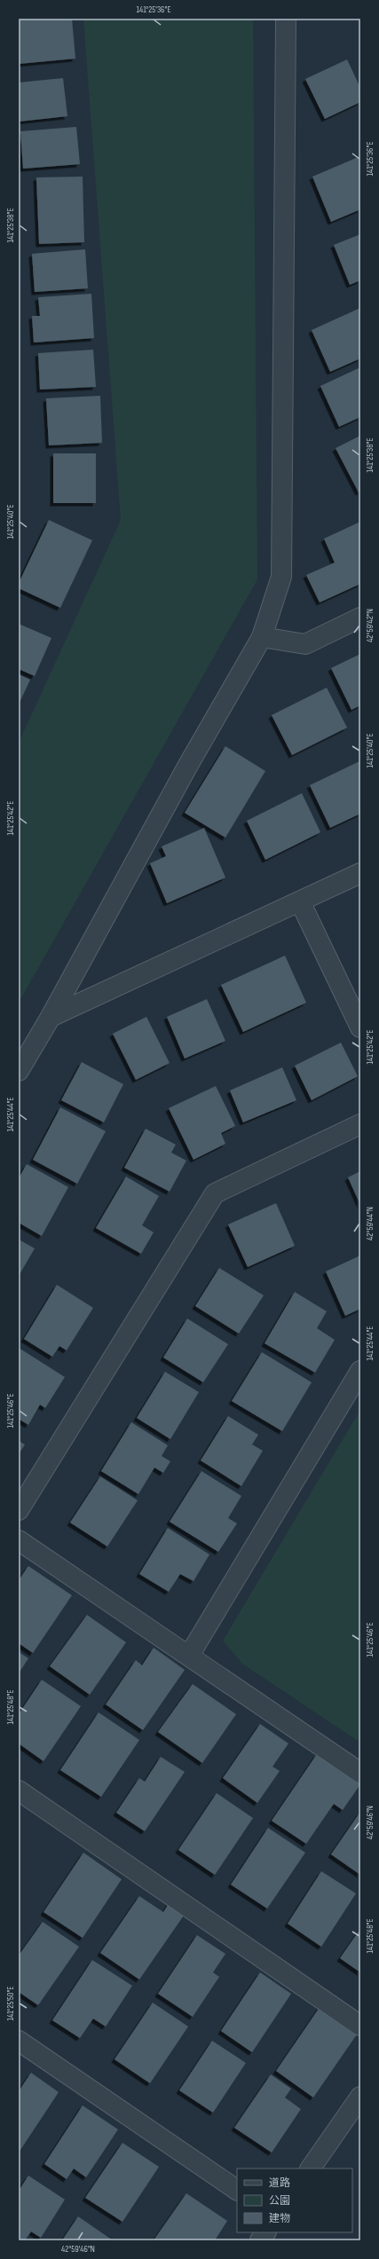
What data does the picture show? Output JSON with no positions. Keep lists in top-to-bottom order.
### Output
{
  "legend": ["道路", "公園", "建物"],
  "coordinates": [
    "141°25'36\"E",
    "141°25'38\"E",
    "141°25'40\"E",
    "42°59'42\"N",
    "141°25'42\"E",
    "141°25'44\"E",
    "42°59'44\"N",
    "141°25'46\"E",
    "141°25'48\"E",
    "42°59'46\"N",
    "141°25'50\"E"
  ]
}
